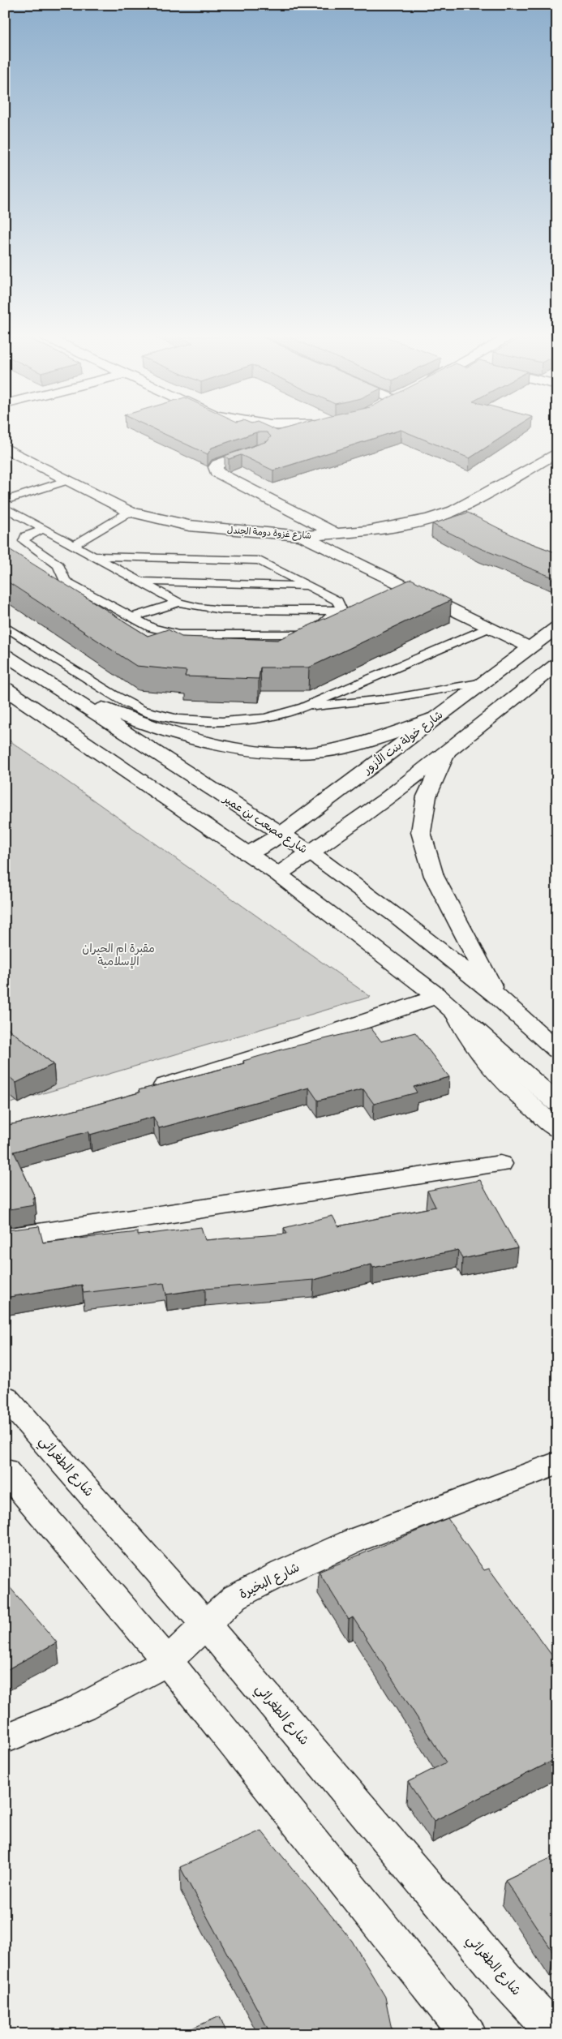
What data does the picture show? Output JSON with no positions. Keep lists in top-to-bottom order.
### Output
{
  "streets": {
    "main road": [
      "شارع غزوة دومة الجندل",
      "شارع خولة بنت الأزور",
      "شارع مصعب بن عمير",
      "شارع الطغرائي",
      "شارع البخيرة"
    ]
  },
  "crossings": [
    ["شارع خولة بنت الأزور", "شارع مصعب بن عمير"],
    ["شارع الطغرائي", "شارع البخيرة"]
  ],
  "parks": ["مقبرة ام الحيران الإسلامية"]
}
